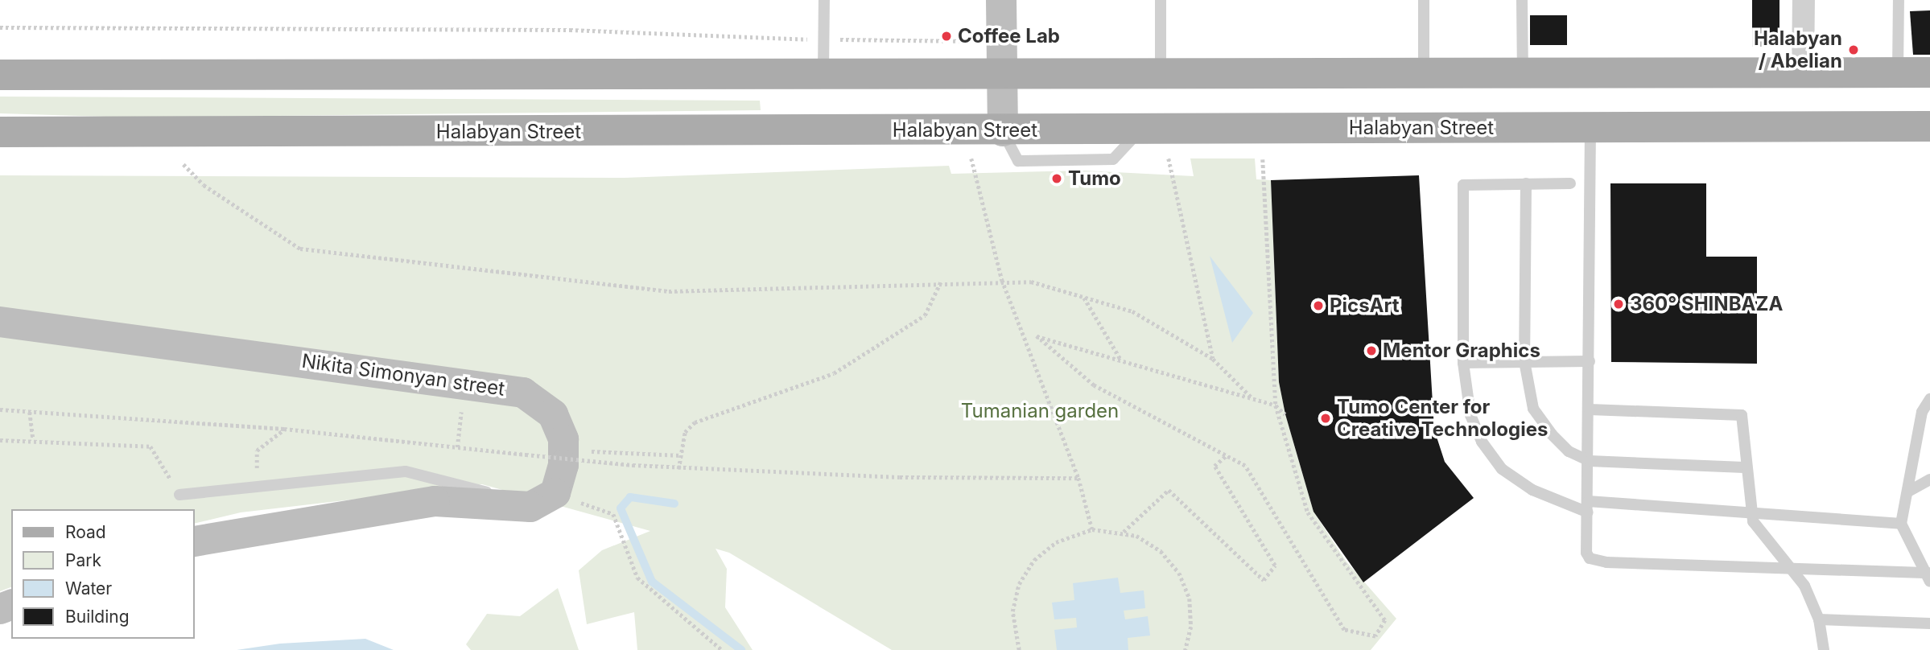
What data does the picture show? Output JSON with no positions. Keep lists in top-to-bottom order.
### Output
{
  "streets": {
    "main road": ["Halabyan Street"],
    "street": ["Nikita Simonyan street"]
  },
  "parks": ["Tumanian garden"],
  "places": [
    "Coffee Lab",
    "Halabyan / Abelian",
    "Tumo",
    "360° SHINBAZA",
    "PicsArt",
    "Mentor Graphics",
    "Tumo Center for Creative Technologies"
  ],
  "legend": [
    "Road",
    "Park",
    "Water",
    "Building"
  ]
}
